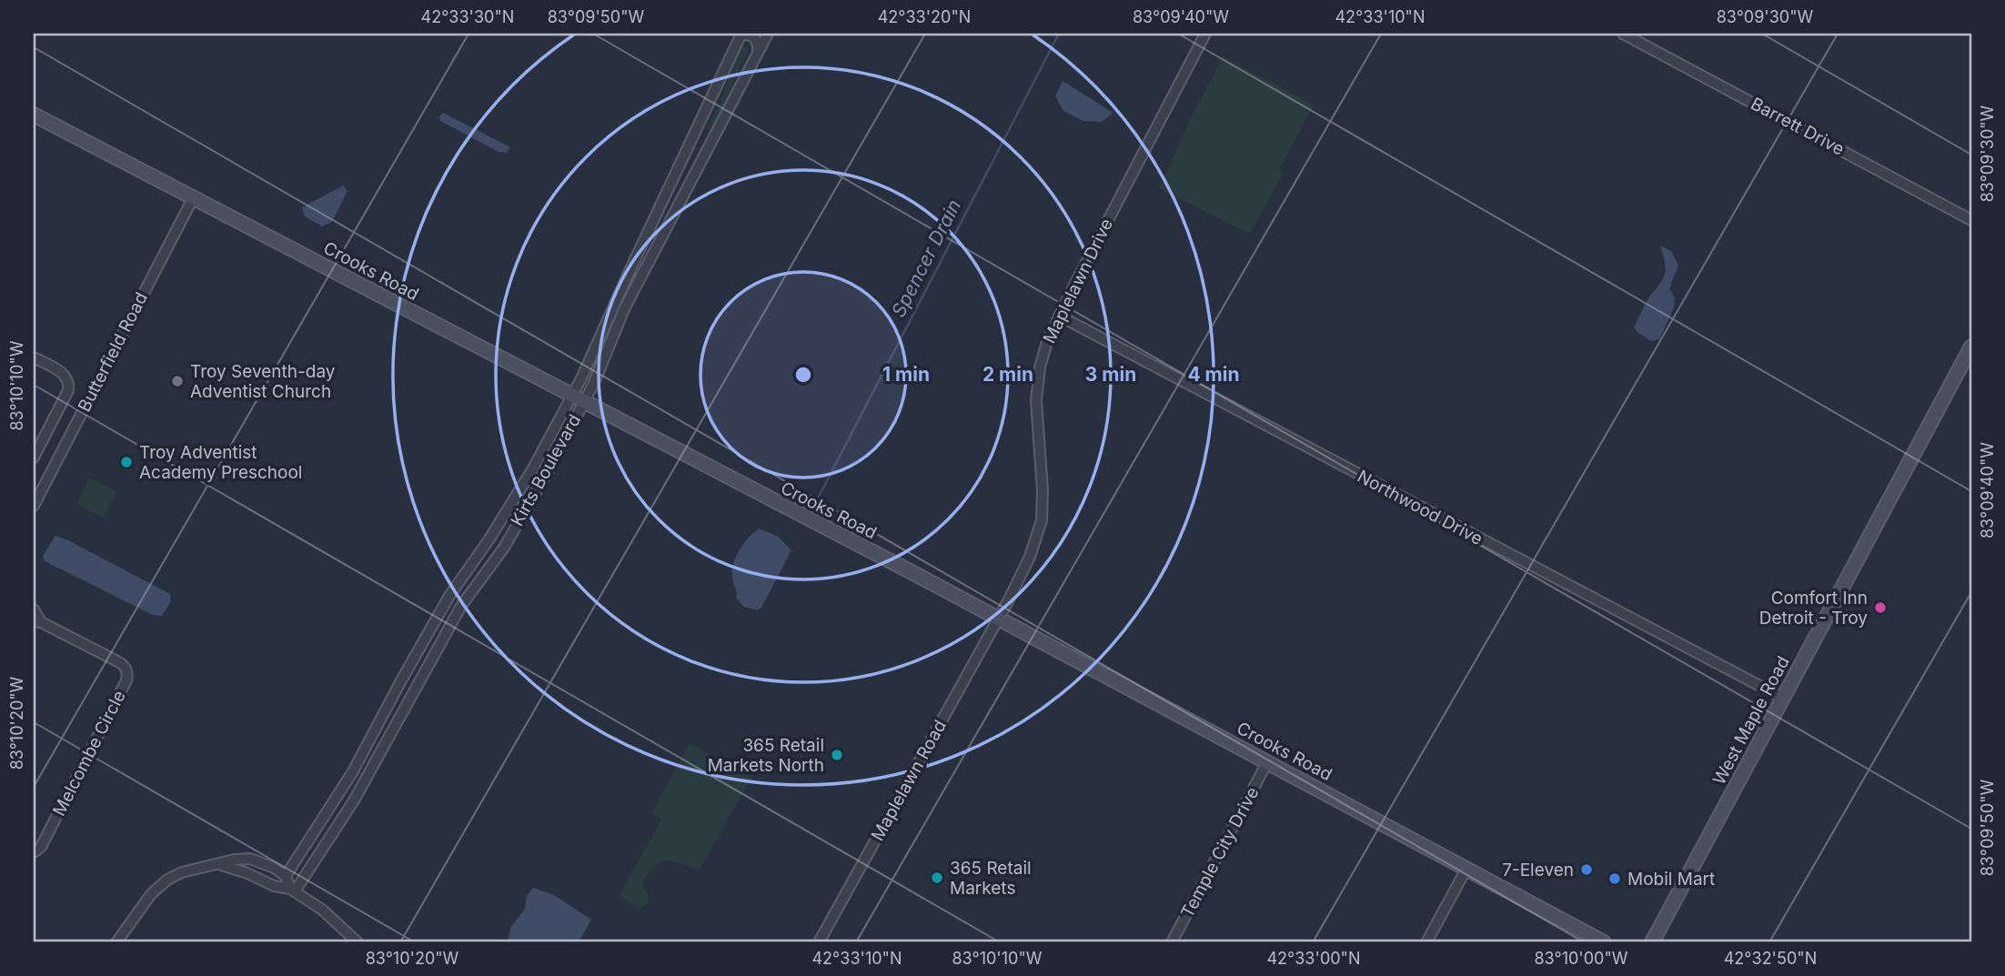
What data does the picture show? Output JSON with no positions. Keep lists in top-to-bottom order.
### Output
{
  "streets": {
    "main road": ["Crooks Road", "West Maple Road"],
    "street": [
      "Barrett Drive",
      "Maplelawn Drive",
      "Butterfield Road",
      "Kirts Boulevard",
      "Northwood Drive",
      "Melcombe Circle",
      "Maplelawn Road",
      "Temple City Drive"
    ]
  },
  "crossings": [
    ["Crooks Road", "Maplelawn Drive"],
    ["Crooks Road", "Butterfield Road"],
    ["Crooks Road", "Kirts Boulevard"],
    ["Crooks Road", "Maplelawn Road"],
    ["Crooks Road", "Temple City Drive"],
    ["Maplelawn Drive", "Northwood Drive"],
    ["Maplelawn Drive", "Maplelawn Road"],
    ["Northwood Drive", "West Maple Road"]
  ],
  "water": ["Spencer Drain"],
  "places": [
    "Troy Seventh-day Adventist Church",
    "Troy Adventist Academy Preschool",
    "Comfort Inn Detroit - Troy",
    "365 Retail Markets North",
    "7-Eleven",
    "365 Retail Markets",
    "Mobil Mart"
  ],
  "coordinates": [
    "42°33'30\"N",
    "83°09'50\"W",
    "42°33'20\"N",
    "83°09'40\"W",
    "42°33'10\"N",
    "83°09'30\"W",
    "83°10'10\"W",
    "83°10'20\"W",
    "42°33'00\"N",
    "83°10'00\"W",
    "42°32'50\"N"
  ],
  "rings": [
    "1 min",
    "2 min",
    "3 min",
    "4 min"
  ]
}
